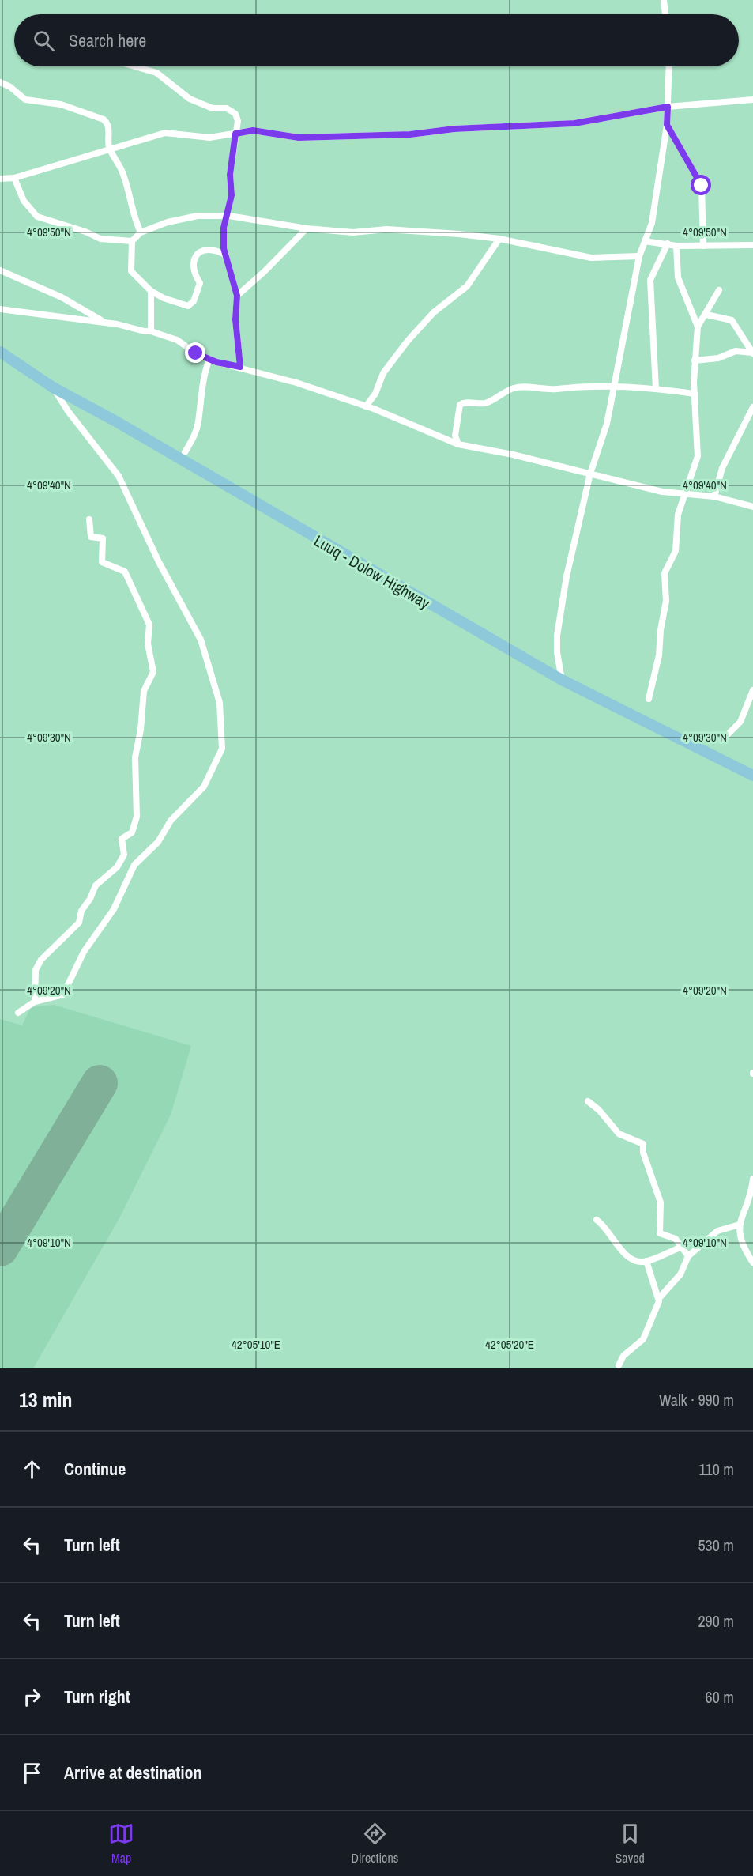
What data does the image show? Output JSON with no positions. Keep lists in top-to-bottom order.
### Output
{
  "streets": {
    "main road": ["Luuq - Dolow Highway"]
  },
  "page": {
    "search": "Search here",
    "heading": ["13 min", "Walk · 990 m"],
    "list": [
      ["Continue", "110 m"],
      ["Turn left", "530 m"],
      ["Turn left", "290 m"],
      ["Turn right", "60 m"],
      "Arrive at destination"
    ],
    "nav": ["Map", "Directions", "Saved"]
  },
  "coordinates": [
    "4°09'50\"N",
    "4°09'40\"N",
    "4°09'30\"N",
    "4°09'20\"N",
    "4°09'10\"N",
    "42°05'10\"E",
    "42°05'20\"E"
  ]
}
